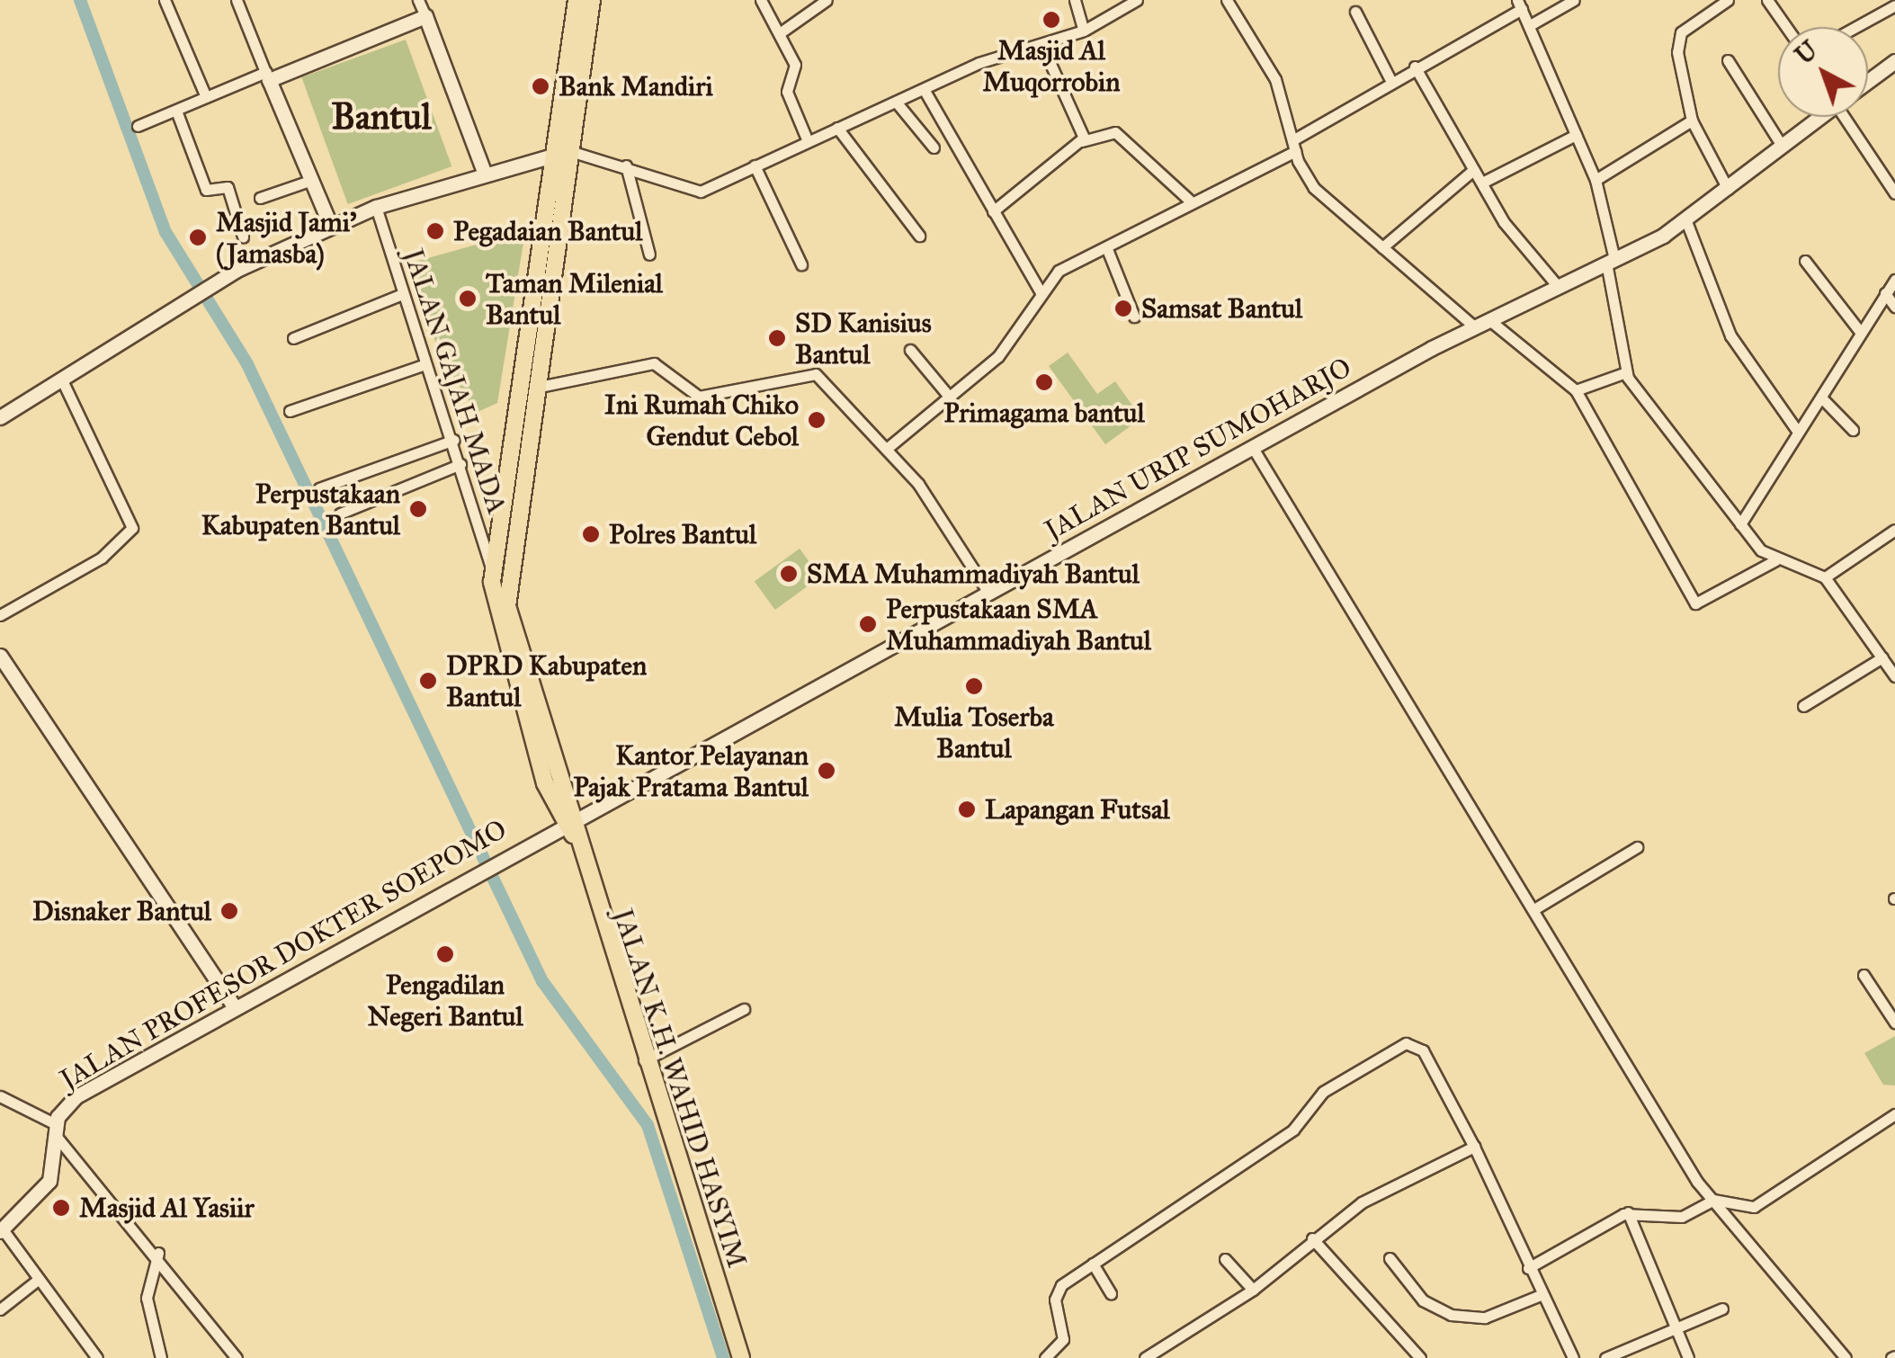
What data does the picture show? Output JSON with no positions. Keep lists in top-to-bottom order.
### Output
{
  "streets": {
    "main road": ["JALAN URIP SUMOHARJO", "JALAN PROFESOR DOKTER SOEPOMO", "JALAN K.H. WAHID HASYIM"],
    "street": ["JALAN GAJAH MADA"]
  },
  "crossings": [
    ["JALAN URIP SUMOHARJO", "JALAN PROFESOR DOKTER SOEPOMO"],
    ["JALAN URIP SUMOHARJO", "JALAN K.H. WAHID HASYIM"],
    ["JALAN PROFESOR DOKTER SOEPOMO", "JALAN K.H. WAHID HASYIM"]
  ],
  "districts": ["Bantul"],
  "places": [
    "Masjid Al Muqorrobin",
    "Bank Mandiri",
    "Pegadaian Bantul",
    "Masjid Jami' (Jamasba)",
    "Taman Milenial Bantul",
    "Samsat Bantul",
    "SD Kanisius Bantul",
    "Primagama bantul",
    "Ini Rumah Chiko Gendut Cebol",
    "Perpustakaan Kabupaten Bantul",
    "Polres Bantul",
    "SMA Muhammadiyah Bantul",
    "Perpustakaan SMA Muhammadiyah Bantul",
    "DPRD Kabupaten Bantul",
    "Mulia Toserba Bantul",
    "Kantor Pelayanan Pajak Pratama Bantul",
    "Lapangan Futsal",
    "Disnaker Bantul",
    "Pengadilan Negeri Bantul",
    "Masjid Al Yasiir"
  ],
  "north": "top left"
}
